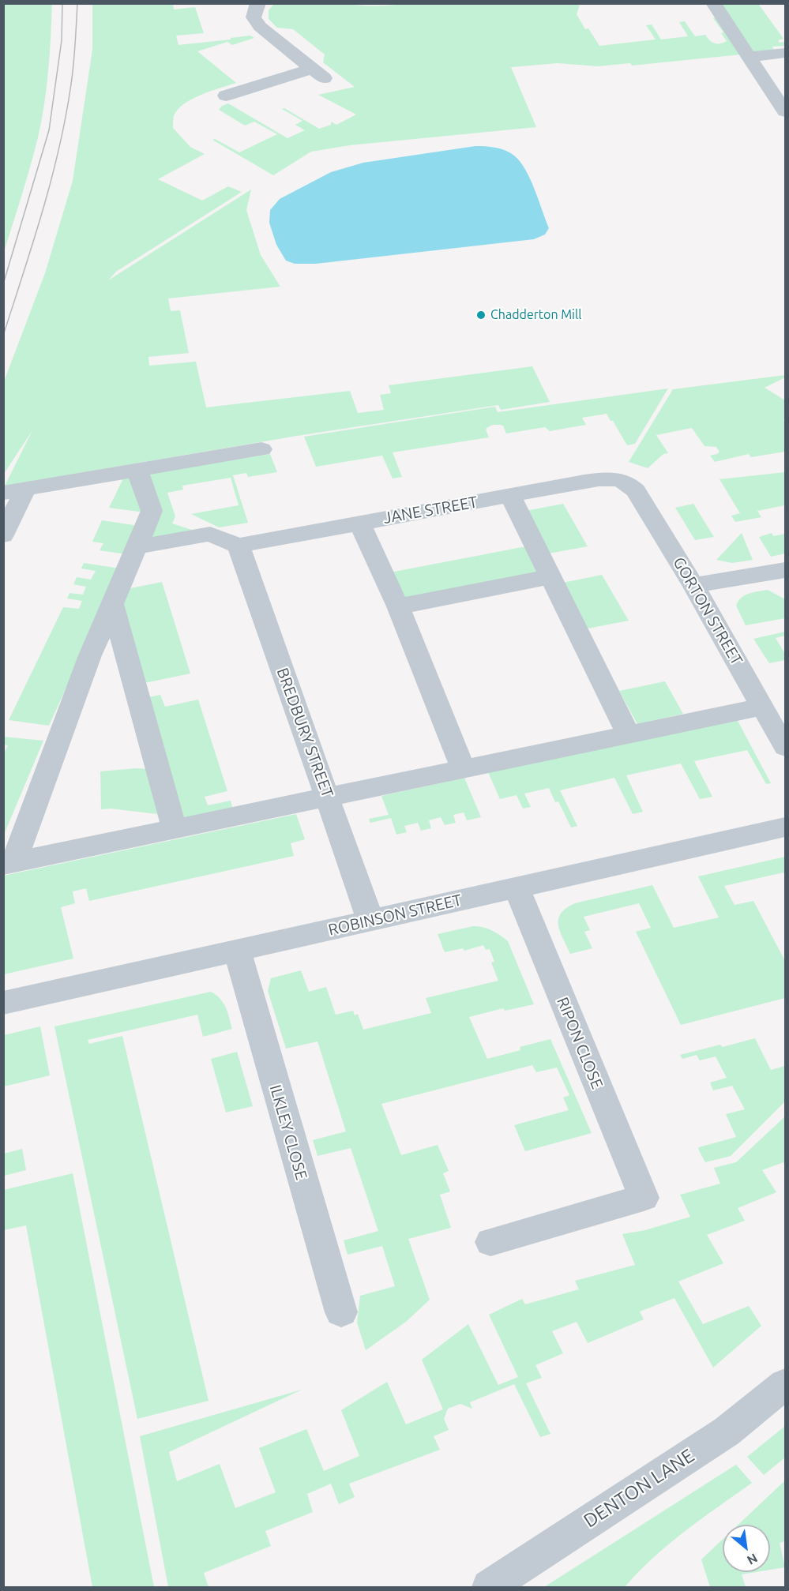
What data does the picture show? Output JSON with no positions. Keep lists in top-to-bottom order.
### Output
{
  "streets": {
    "street": [
      "JANE STREET",
      "GORTON STREET",
      "BREDBURY STREET",
      "ROBINSON STREET",
      "RIPON CLOSE",
      "ILKLEY CLOSE",
      "DENTON LANE"
    ]
  },
  "crossings": [
    ["JANE STREET", "GORTON STREET"],
    ["JANE STREET", "BREDBURY STREET"],
    ["BREDBURY STREET", "ROBINSON STREET"],
    ["ROBINSON STREET", "RIPON CLOSE"],
    ["ROBINSON STREET", "ILKLEY CLOSE"]
  ],
  "places": ["Chadderton Mill"],
  "north": "bottom right"
}
